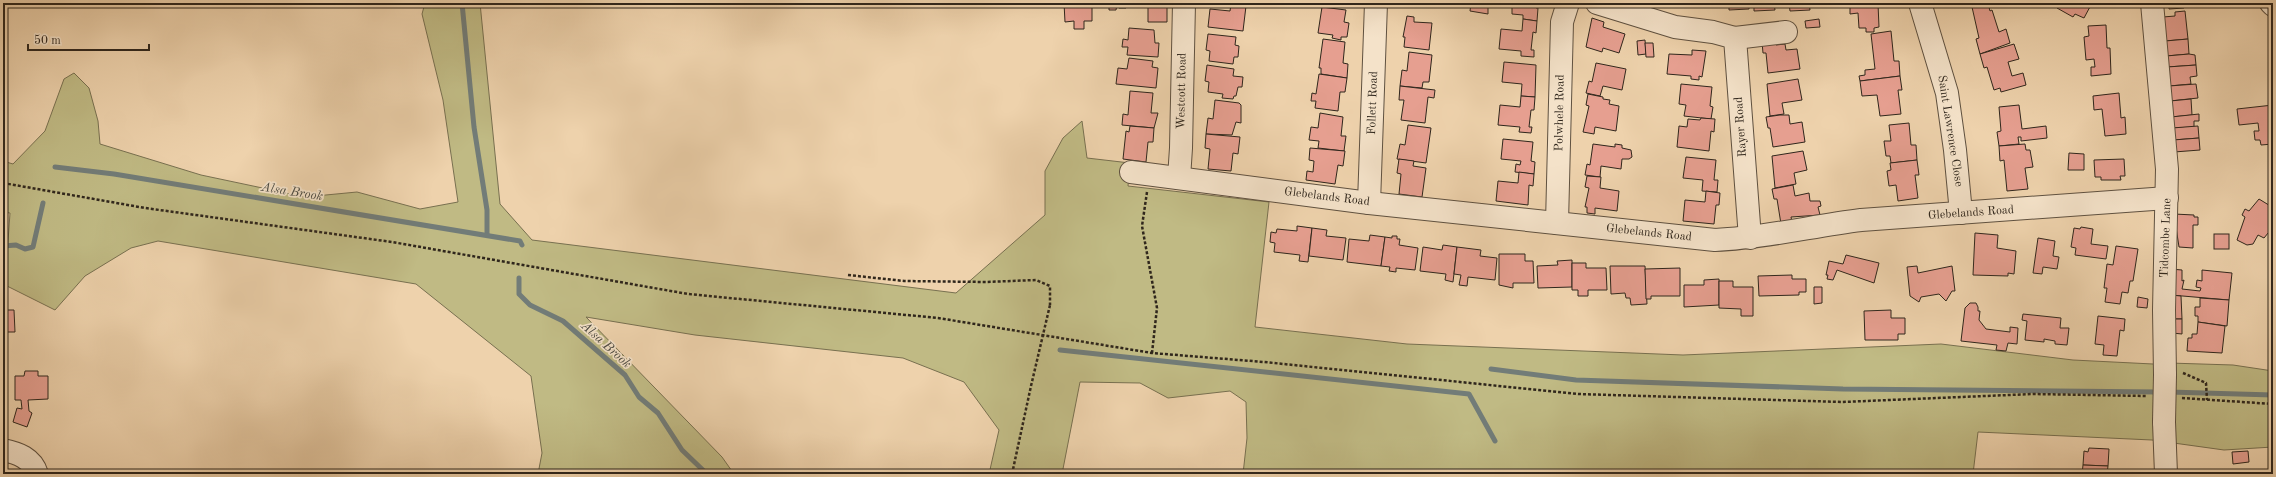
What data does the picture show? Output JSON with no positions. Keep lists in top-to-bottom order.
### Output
{
  "streets": {
    "street": [
      "Westcott Road",
      "Follett Road",
      "Polwhele Road",
      "Rayer Road",
      "Saint Lawrence Close",
      "Glebelands Road",
      "Tidcombe Lane"
    ]
  },
  "crossings": [
    ["Westcott Road", "Glebelands Road"],
    ["Follett Road", "Glebelands Road"],
    ["Polwhele Road", "Glebelands Road"],
    ["Rayer Road", "Glebelands Road"],
    ["Saint Lawrence Close", "Glebelands Road"],
    ["Glebelands Road", "Tidcombe Lane"]
  ],
  "water": ["Alsa Brook"],
  "scale_bar": "50 m"
}
